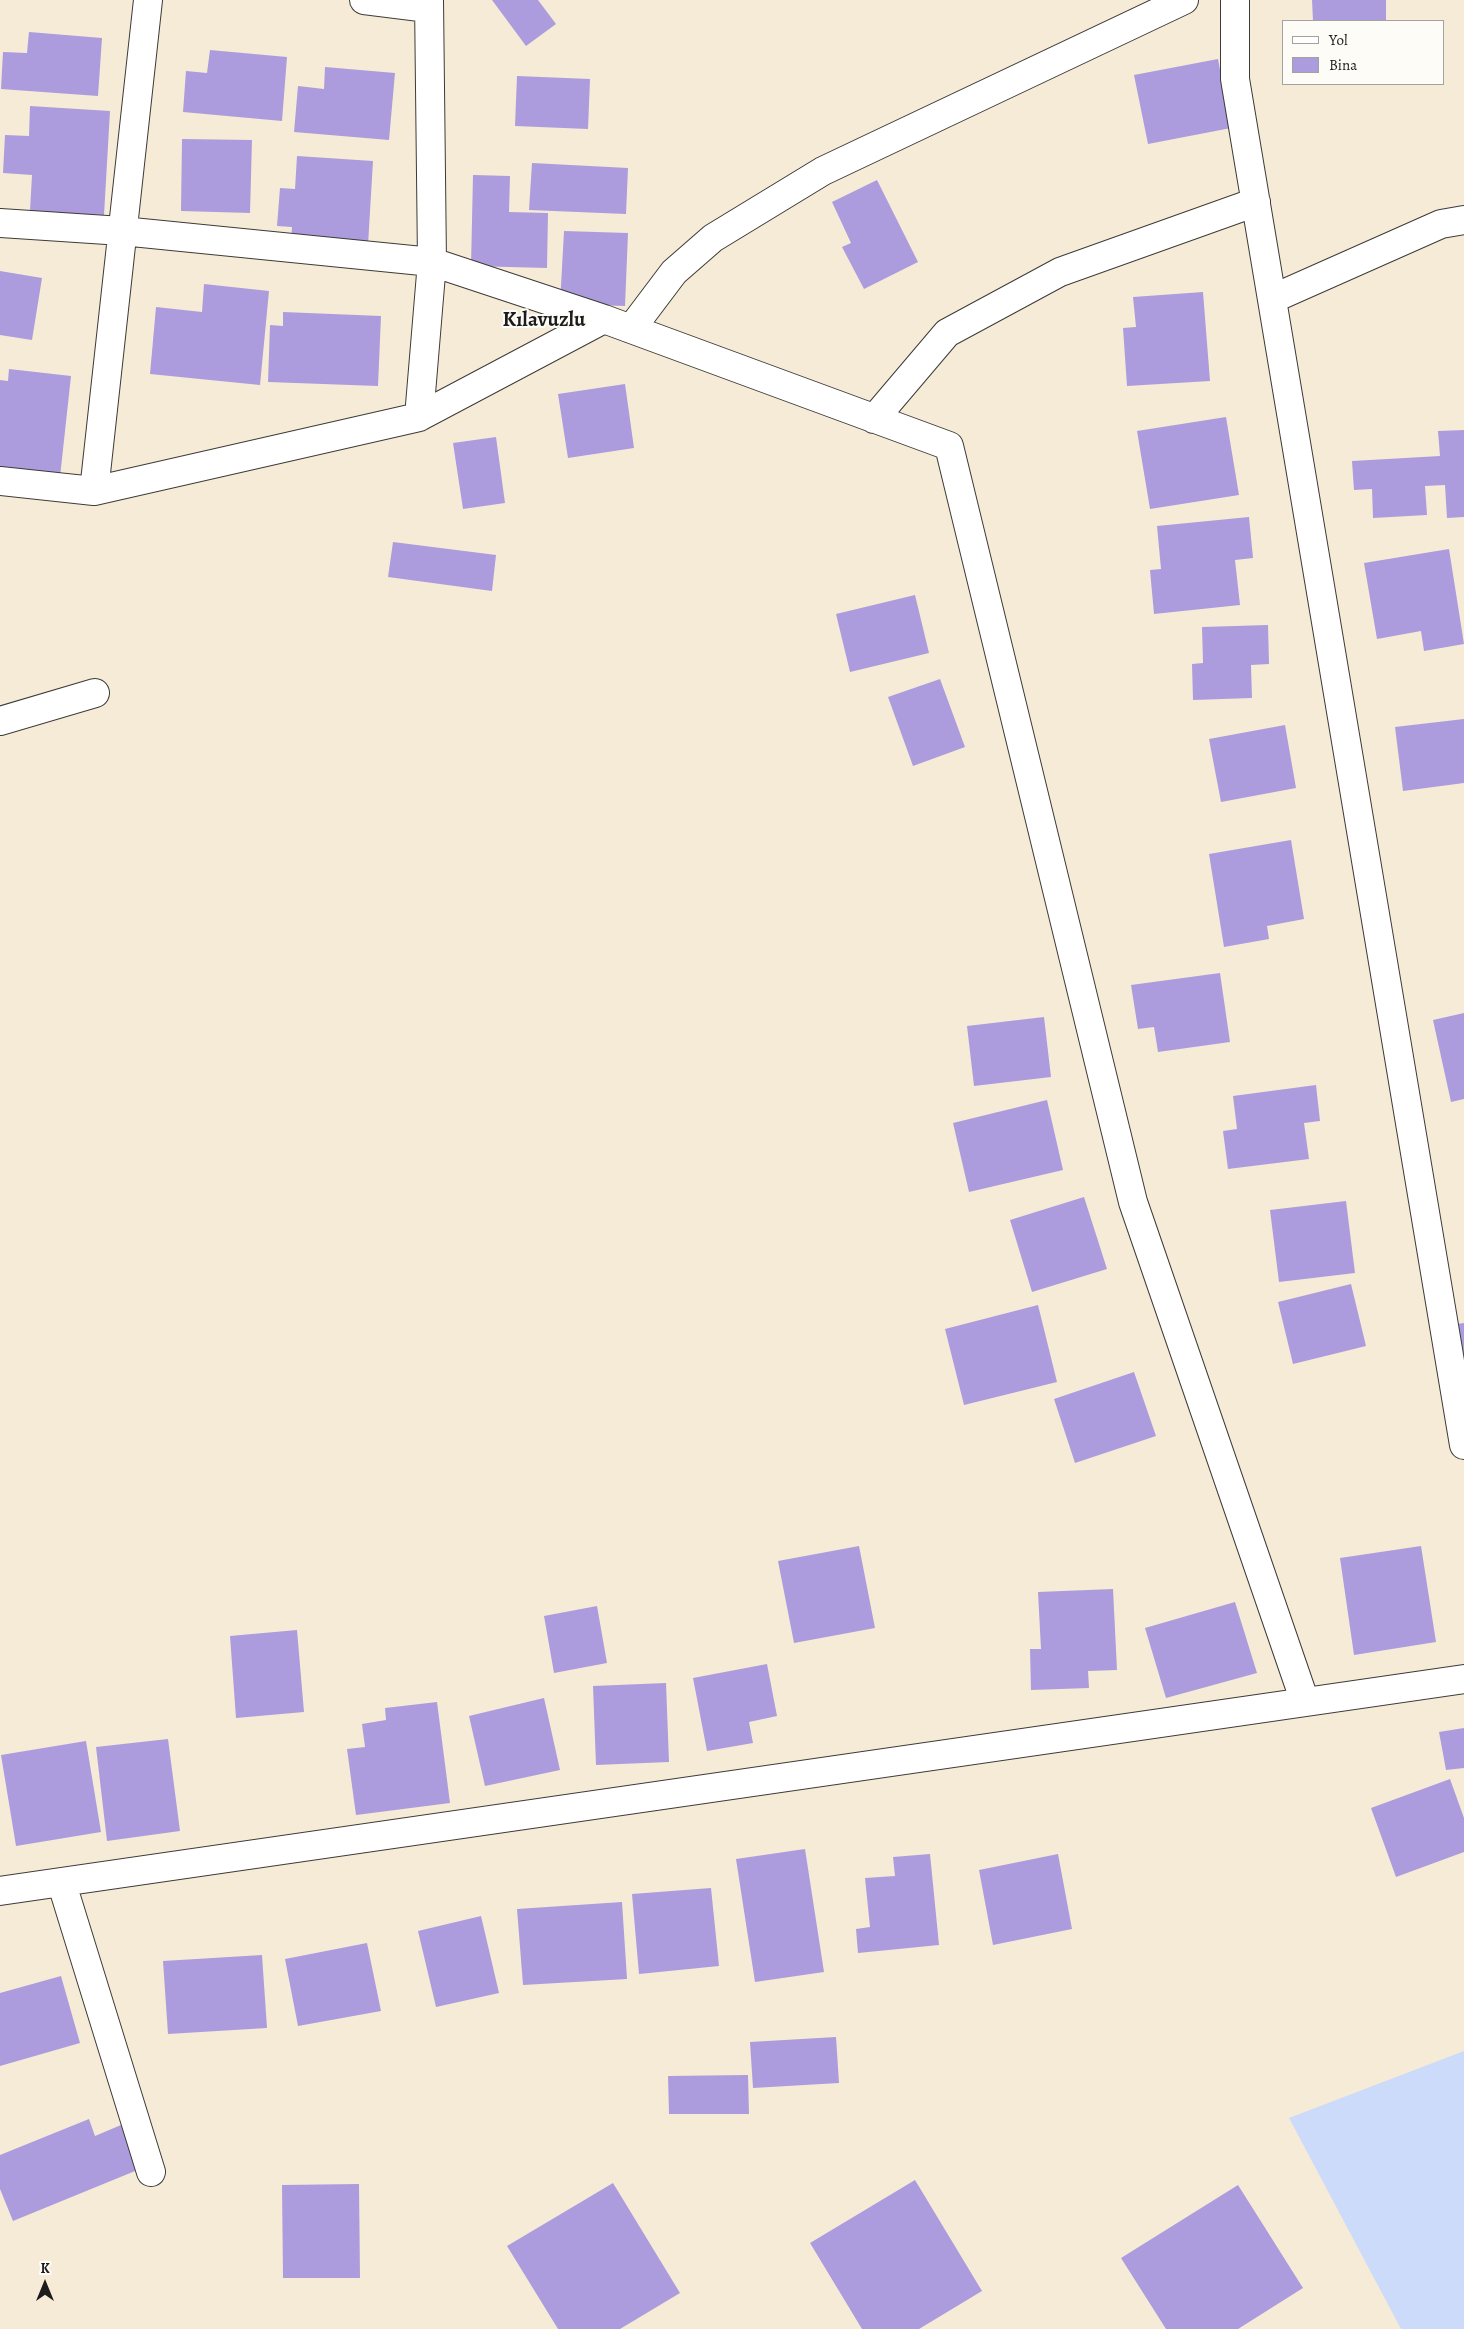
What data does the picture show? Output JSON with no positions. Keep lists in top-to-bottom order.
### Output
{
  "districts": ["Kılavuzlu"],
  "legend": ["Yol", "Bina"],
  "north": "top"
}
